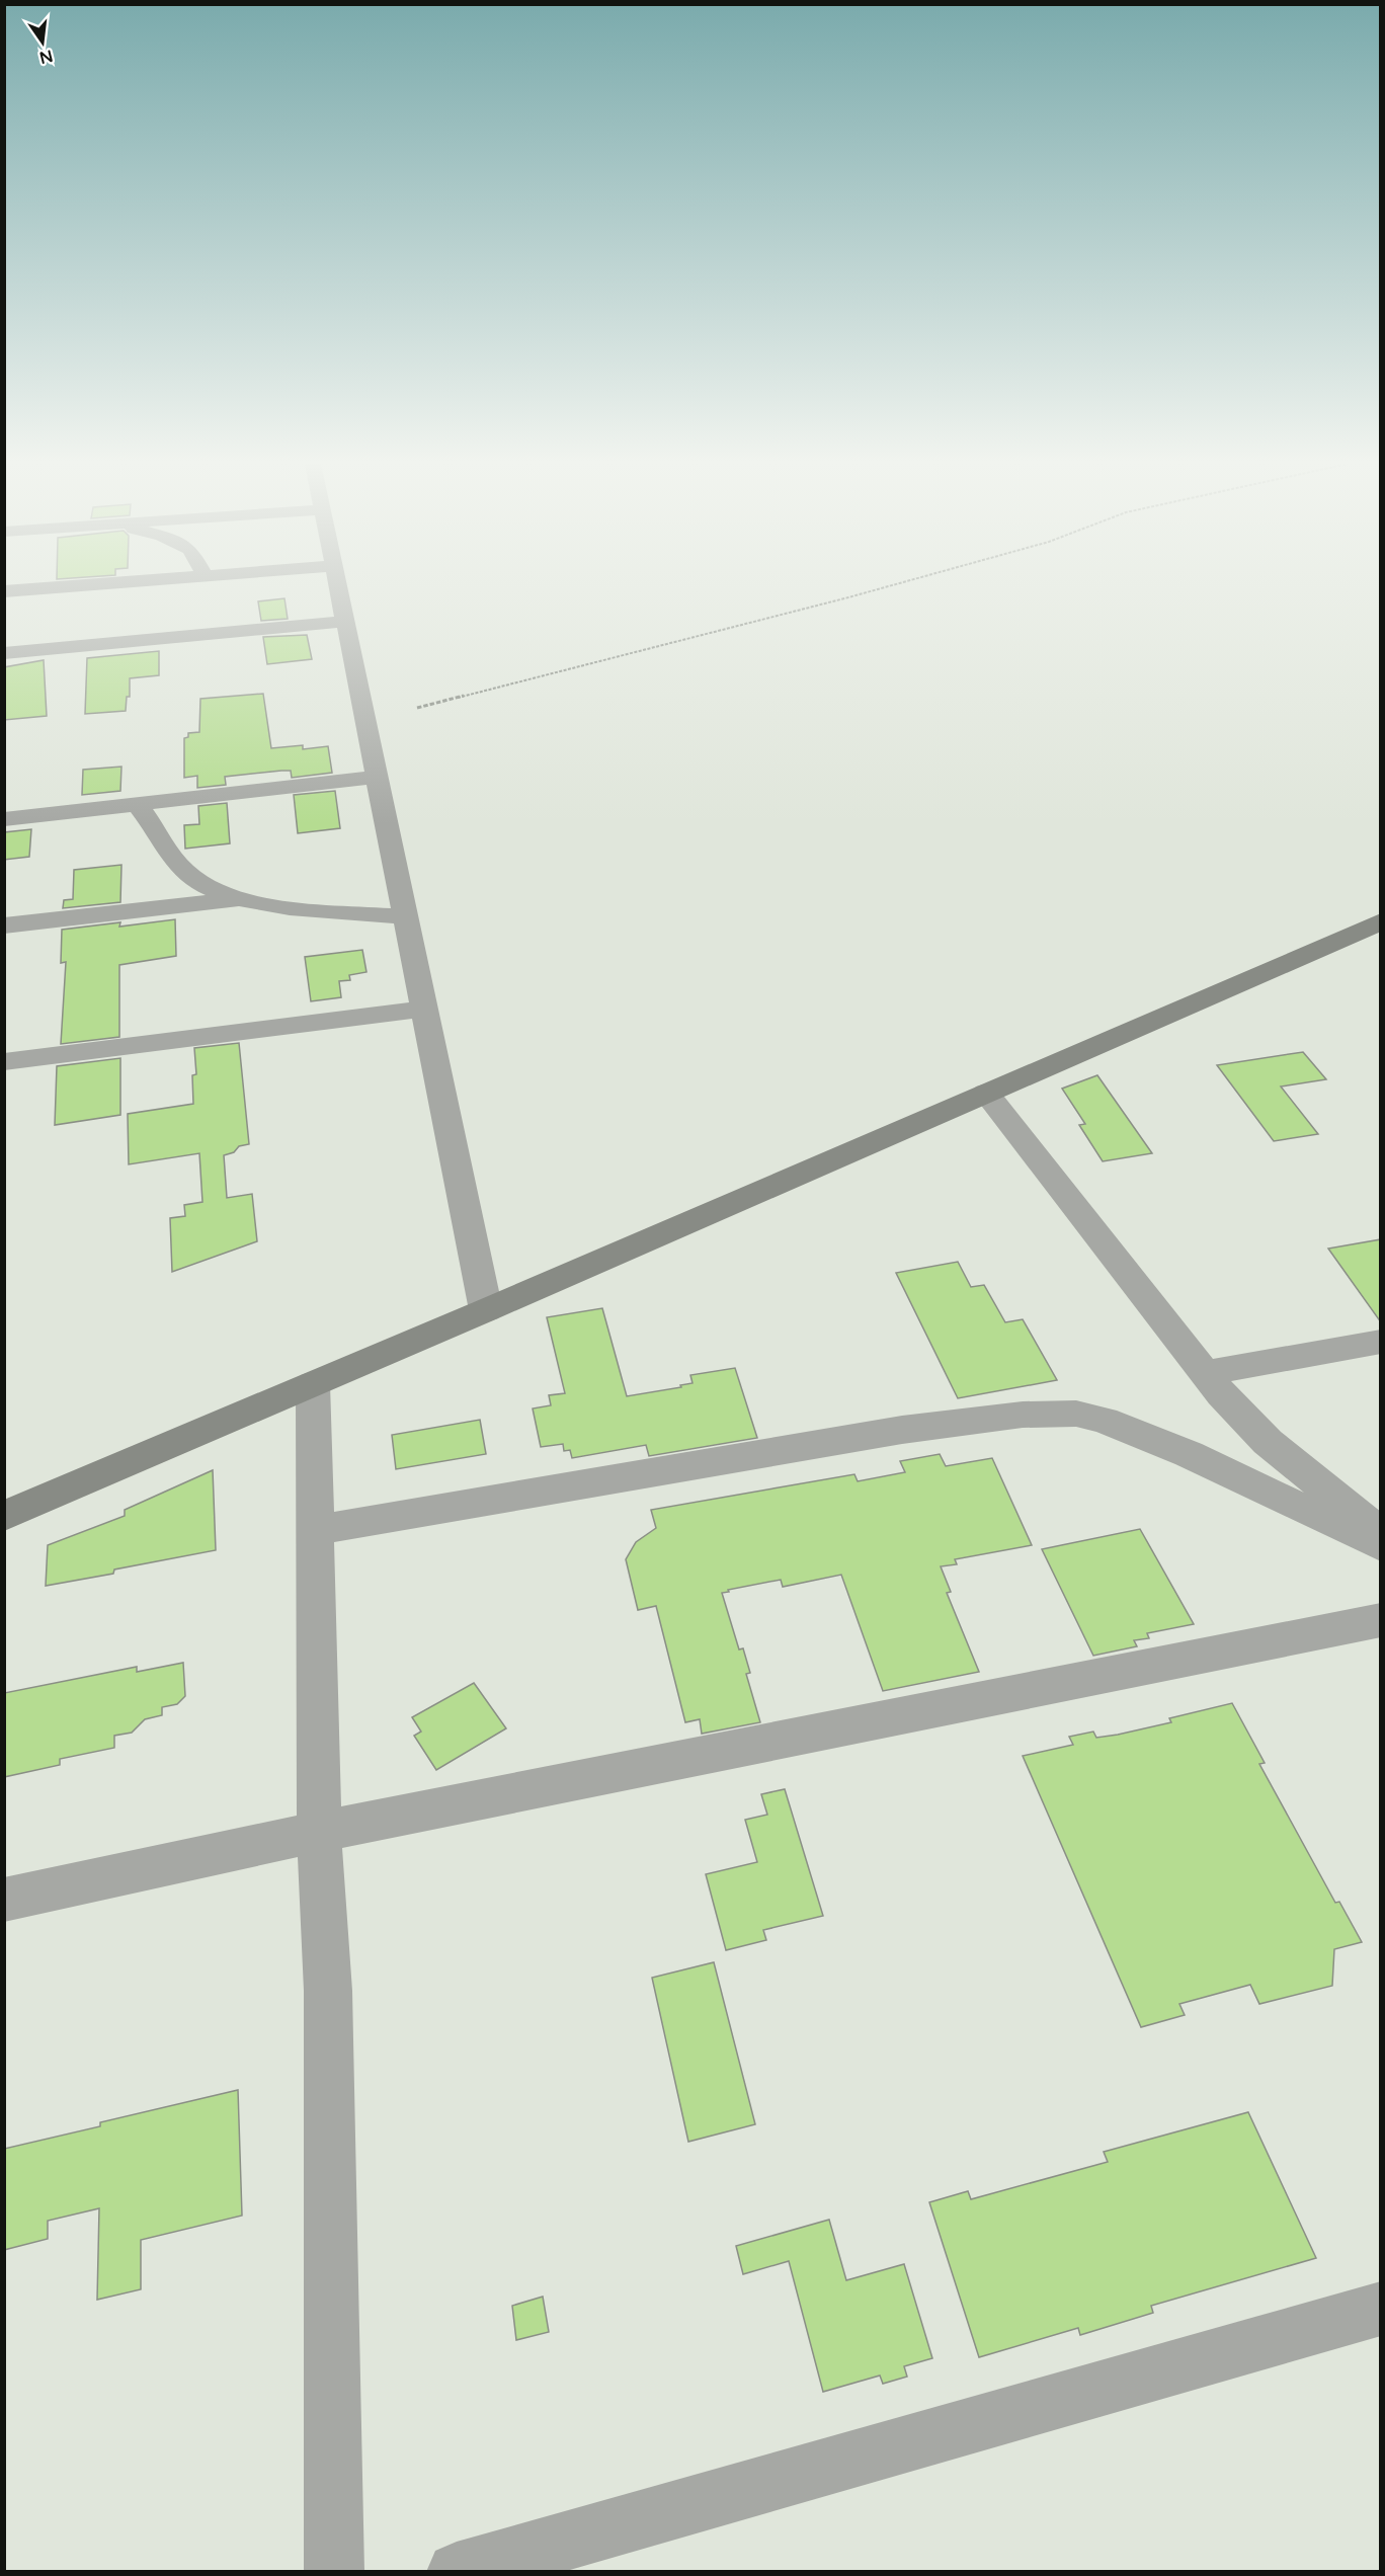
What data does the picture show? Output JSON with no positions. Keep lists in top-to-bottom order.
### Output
{
  "north": "bottom"
}
